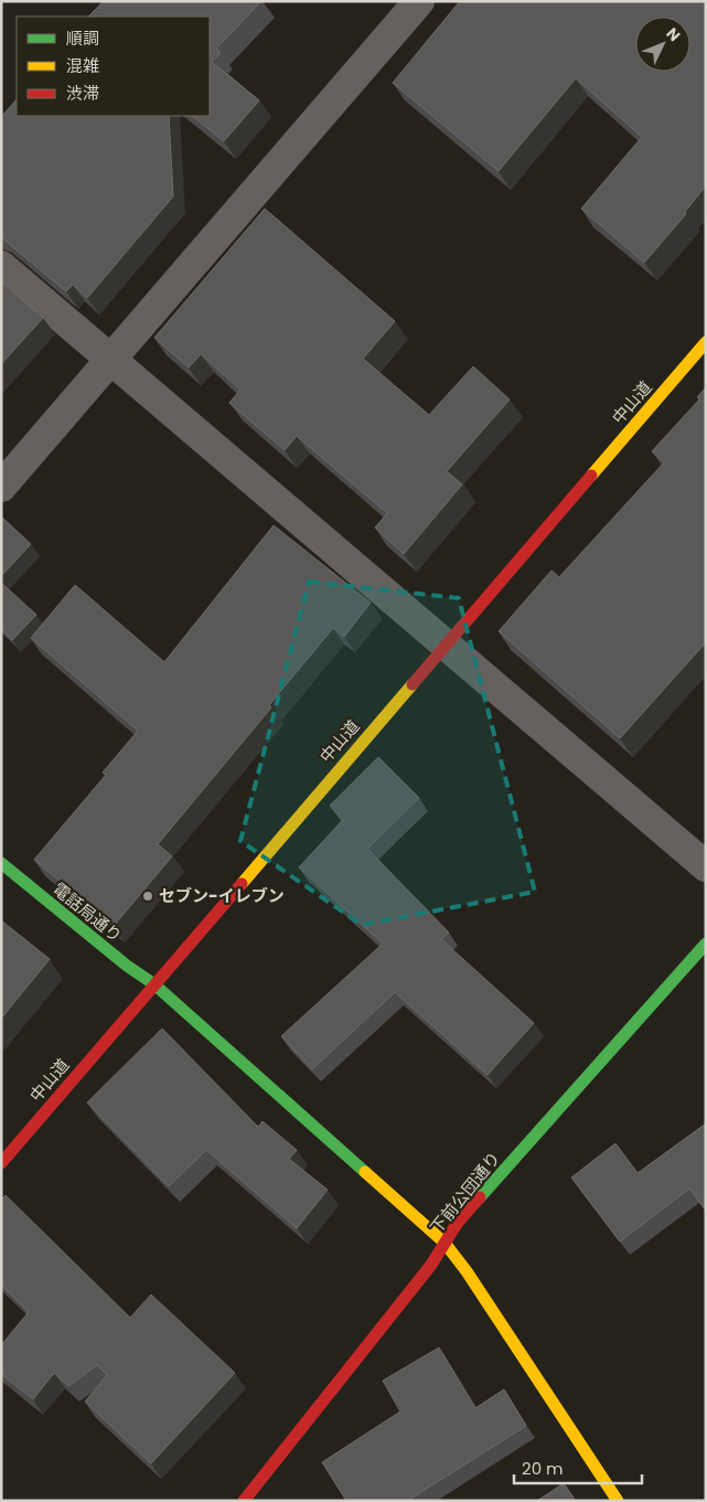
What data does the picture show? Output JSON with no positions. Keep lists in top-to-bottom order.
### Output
{
  "streets": {
    "main road": ["中山道", "電話局通り", "下前公団通り"]
  },
  "crossings": [
    ["中山道", "電話局通り"],
    ["電話局通り", "下前公団通り"]
  ],
  "places": ["セブン-イレブン"],
  "legend": ["順調", "混雑", "渋滞"],
  "scale_bar": "20 m",
  "north": "top right"
}
